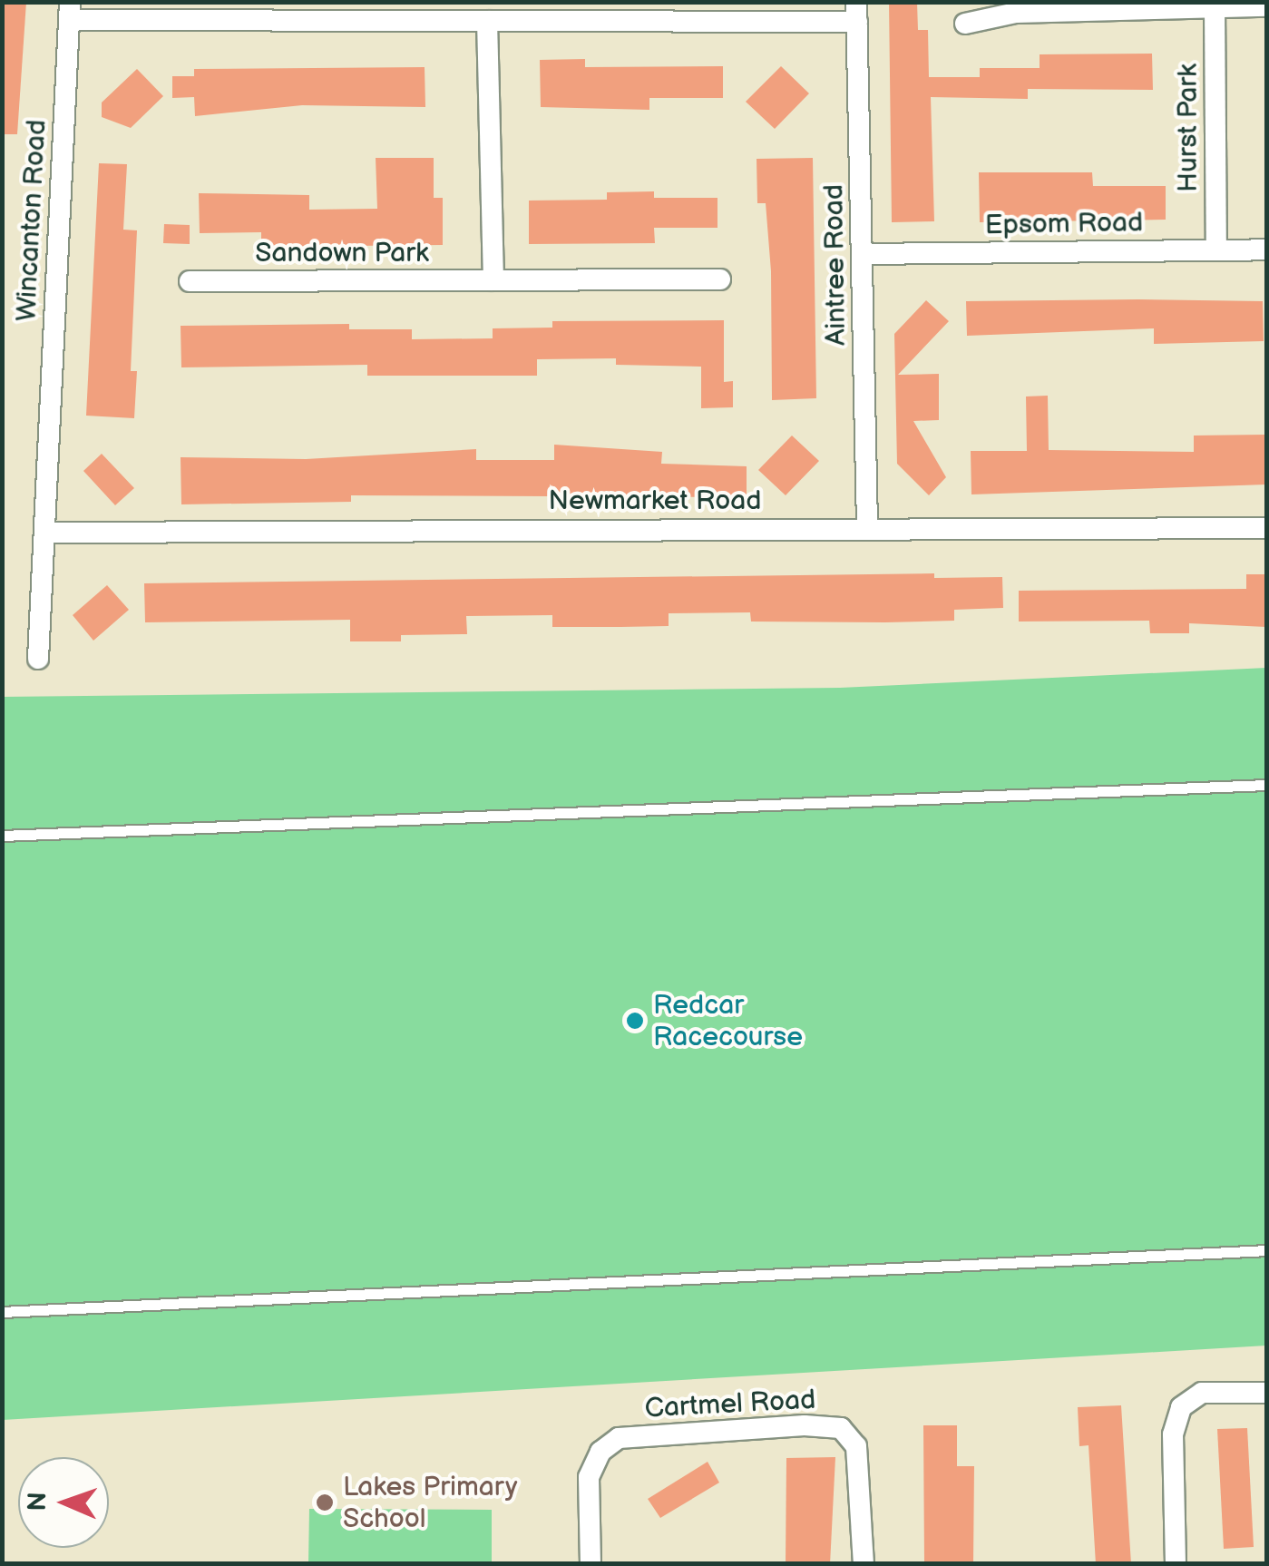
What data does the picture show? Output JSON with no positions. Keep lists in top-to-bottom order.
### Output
{
  "streets": {
    "street": [
      "Hurst Park",
      "Wincanton Road",
      "Epsom Road",
      "Sandown Park",
      "Aintree Road",
      "Newmarket Road",
      "Cartmel Road"
    ]
  },
  "crossings": [
    ["Hurst Park", "Epsom Road"],
    ["Wincanton Road", "Newmarket Road"],
    ["Epsom Road", "Aintree Road"],
    ["Aintree Road", "Newmarket Road"]
  ],
  "places": ["Redcar Racecourse", "Lakes Primary School"],
  "north": "left"
}
